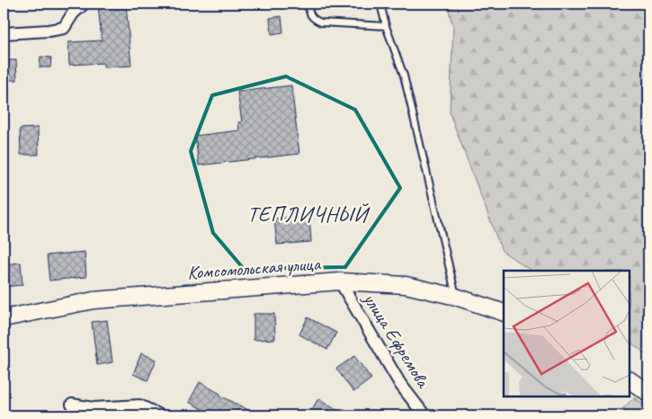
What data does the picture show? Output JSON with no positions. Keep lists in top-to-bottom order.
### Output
{
  "streets": {
    "street": ["Комсомольская улица", "улица Ефремова"]
  },
  "crossings": [
    ["Комсомольская улица", "улица Ефремова"]
  ],
  "districts": ["ТЕПЛИЧНЫЙ"]
}
